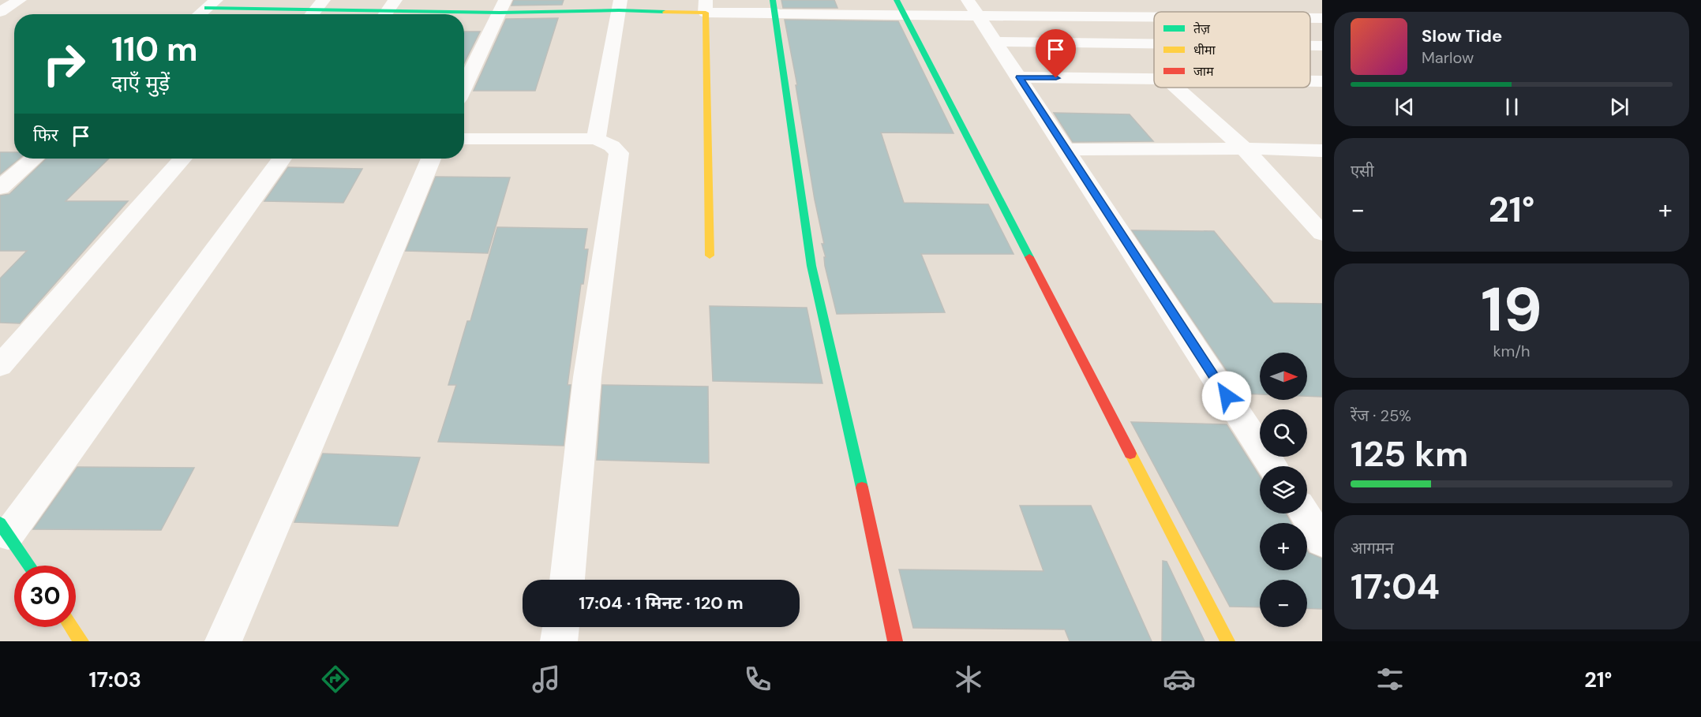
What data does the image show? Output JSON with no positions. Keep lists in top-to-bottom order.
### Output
{
  "legend": ["तेज़", "धीमा", "जाम"],
  "north": "right",
  "page": {
    "turn": ["110 m", "दाएँ मुड़ें"],
    "song": ["Slow Tide", "Marlow"],
    "then": "फिर",
    "tile": [
      "एसी",
      ["19", "km/h"],
      ["रेंज · 25%", "125 km"],
      ["आगमन", "17:04"]
    ],
    "heat": ["−", "21°", "+"],
    "map_buttons": ["+", "−"],
    "limit": "30",
    "trip": "17:04 · 1 मिनट · 120 m",
    "tabs": ["17:03", "21°"]
  }
}
